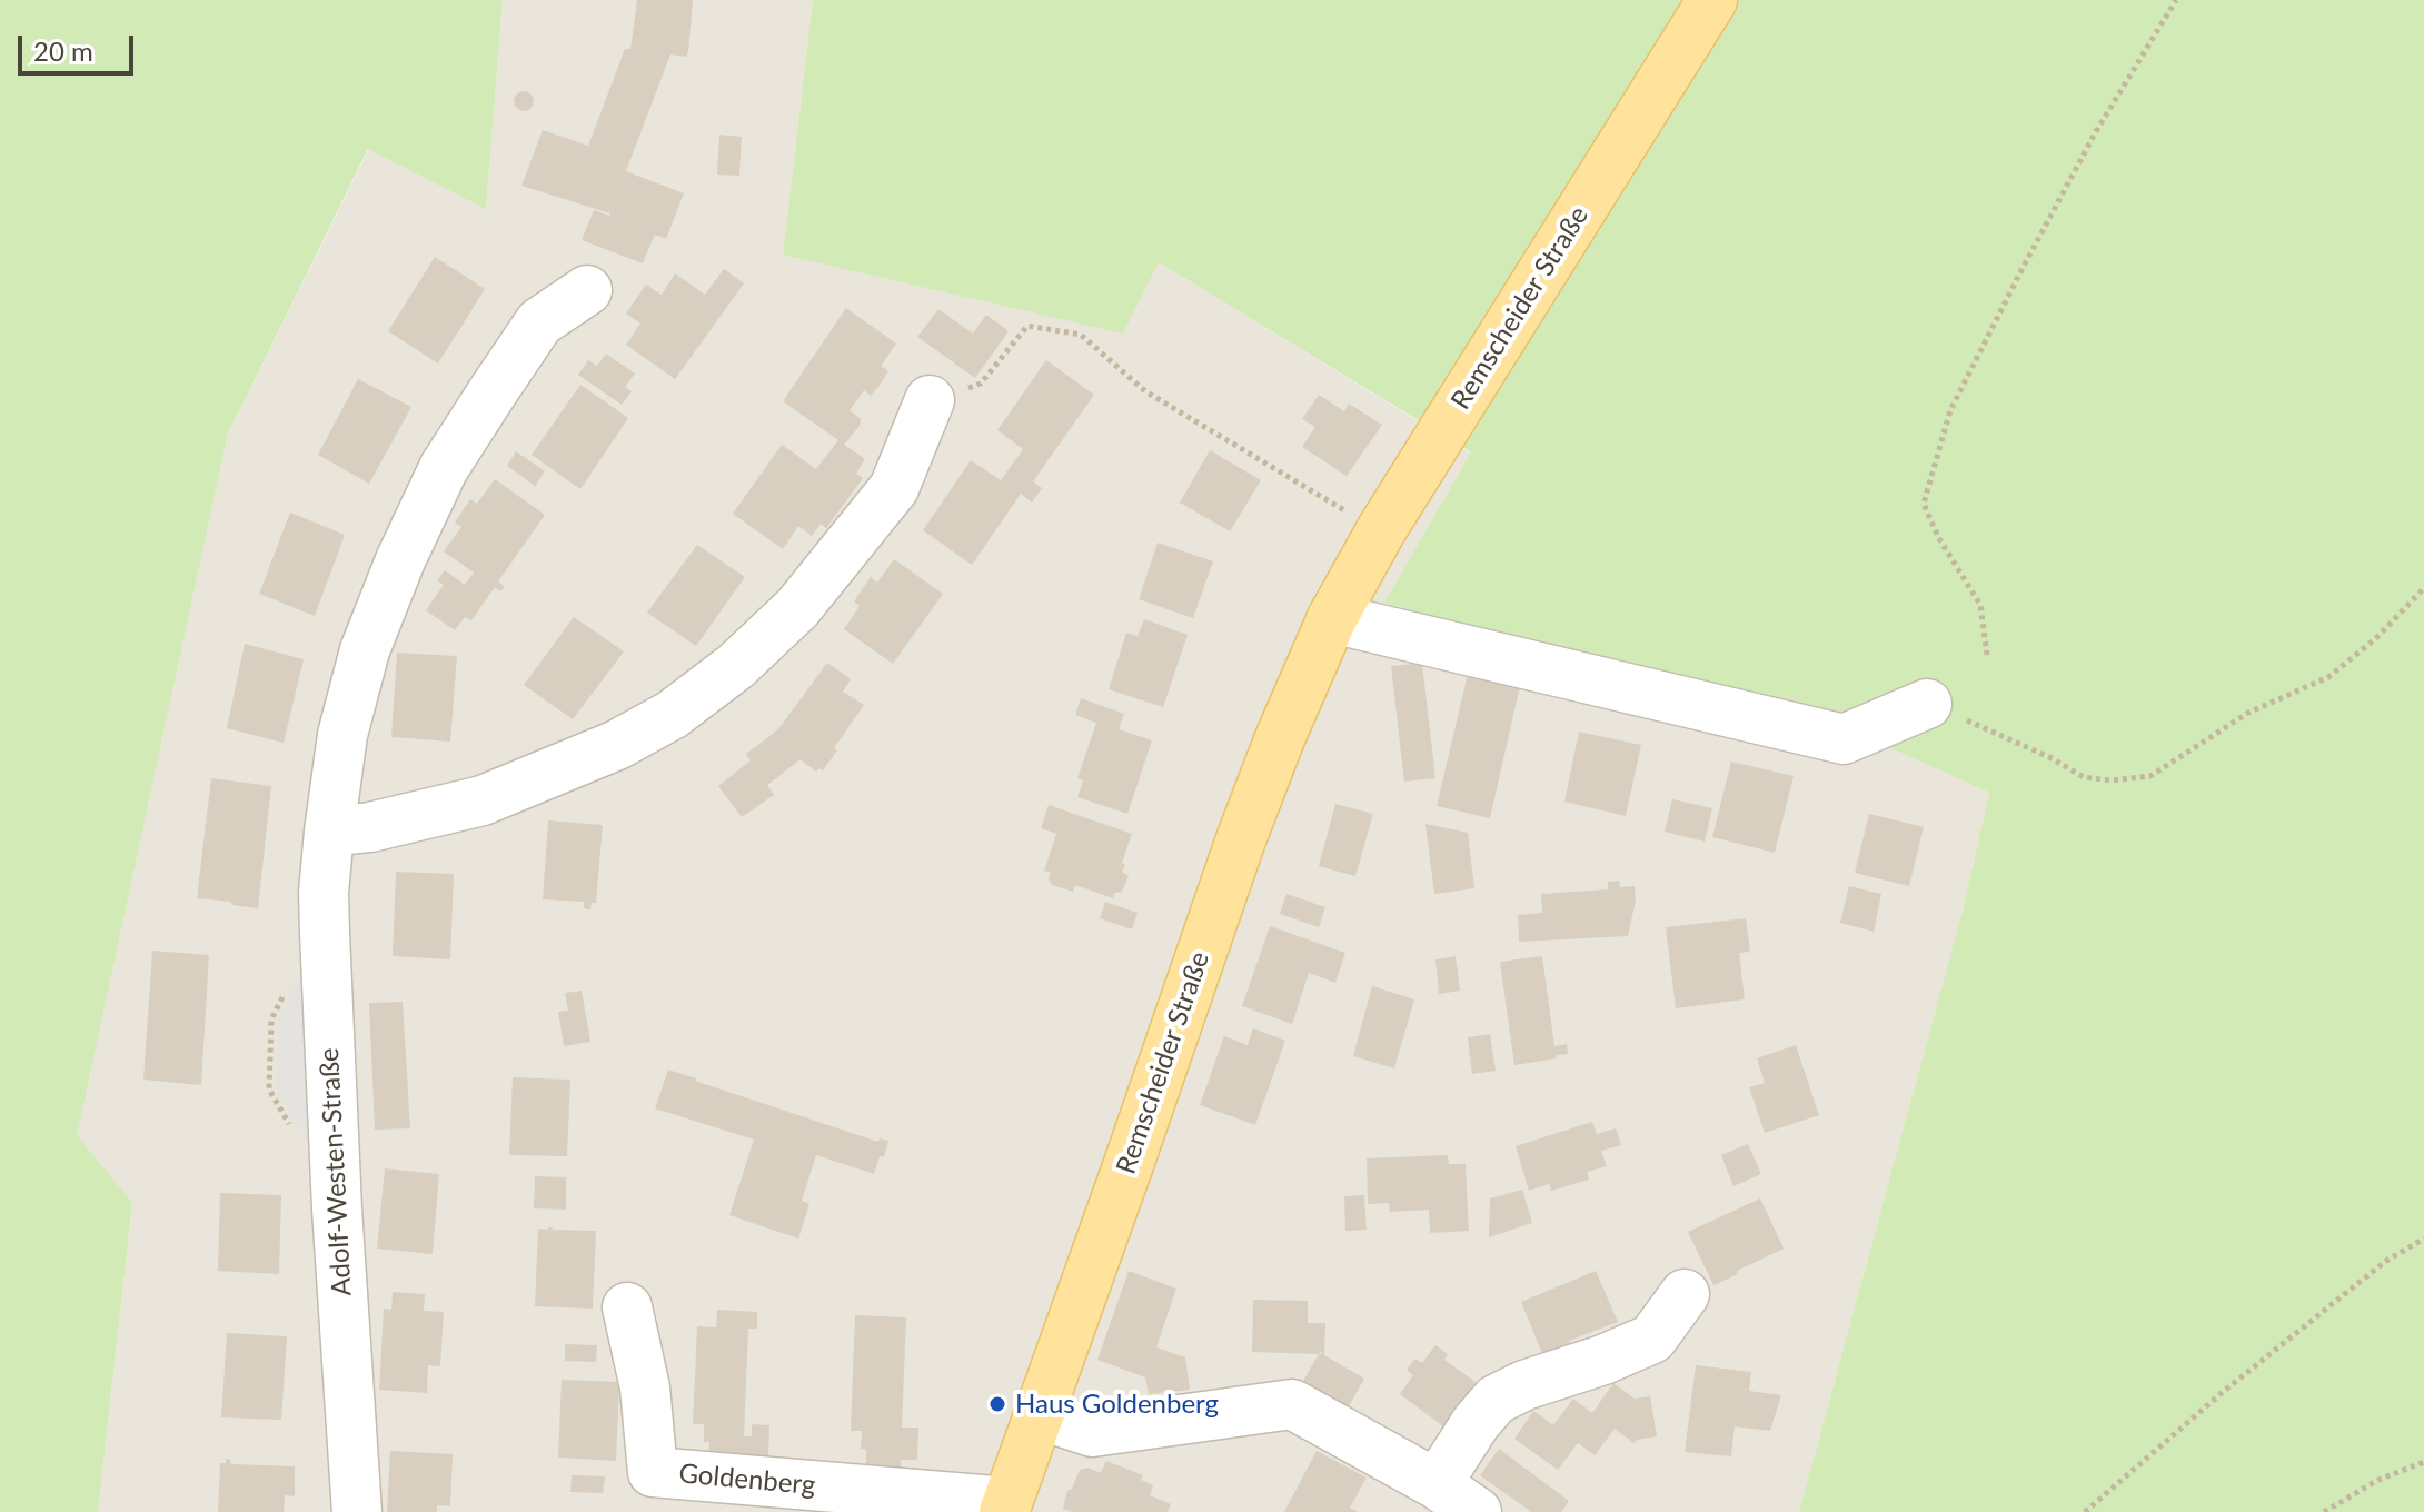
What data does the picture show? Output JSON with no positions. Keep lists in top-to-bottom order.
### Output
{
  "streets": {
    "main road": ["Remscheider Straße"],
    "street": ["Adolf-Westen-Straße", "Goldenberg"]
  },
  "crossings": [
    ["Remscheider Straße", "Goldenberg"]
  ],
  "places": ["Haus Goldenberg"],
  "scale_bar": "20 m"
}
